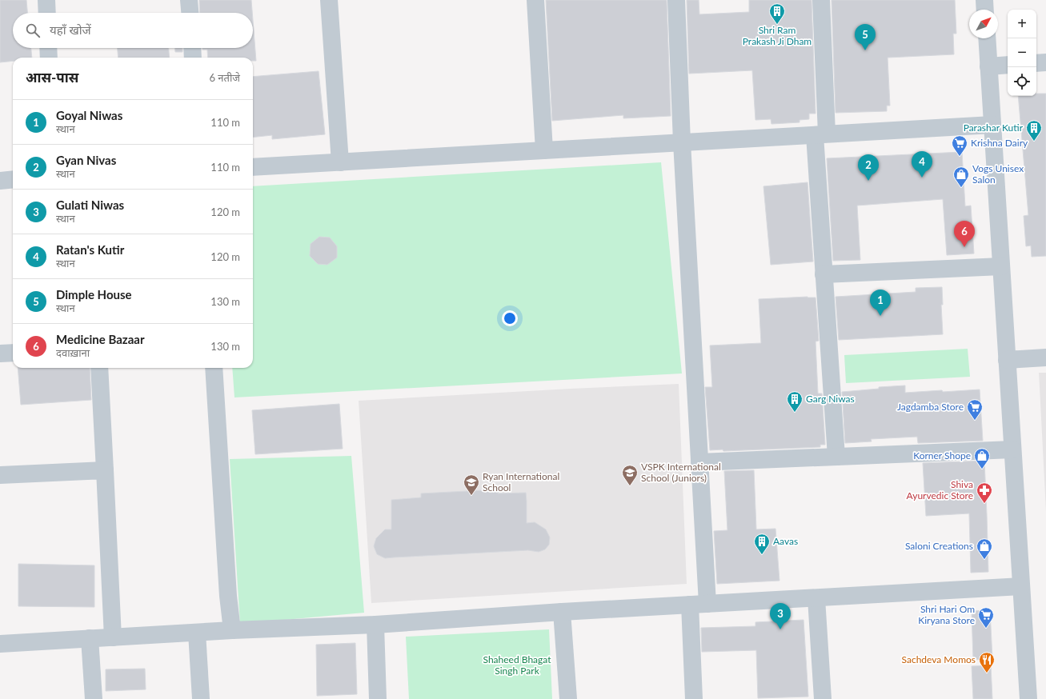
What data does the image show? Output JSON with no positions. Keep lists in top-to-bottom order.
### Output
{
  "parks": ["Shaheed Bhagat Singh Park"],
  "places": {
    "building": [
      "Shri Ram Prakash Ji Dham",
      "Parashar Kutir",
      "Garg Niwas",
      "Aavas"
    ],
    "supermarket": ["Krishna Dairy", "Jagdamba Store", "Shri Hari Om Kiryana Store"],
    "shop": ["Vogs Unisex Salon", "Korner Shope", "Saloni Creations"],
    "school or university": ["VSPK International School (Juniors)", "Ryan International School"],
    "pharmacy": ["Shiva Ayurvedic Store"],
    "restaurant": ["Sachdeva Momos"]
  },
  "north": "top right",
  "page": {
    "map_buttons": ["+", "−"],
    "search": "यहाँ खोजें",
    "pins": [
      "5",
      "4",
      "2",
      "6",
      "1",
      "3"
    ],
    "heading": ["आस-पास", "6 नतीजे"],
    "list": [
      {
        "mark": "1",
        "name": "Goyal Niwas",
        "note": "स्थान",
        "value": "110 m"
      },
      {
        "mark": "2",
        "name": "Gyan Nivas",
        "note": "स्थान",
        "value": "110 m"
      },
      {
        "mark": "3",
        "name": "Gulati Niwas",
        "note": "स्थान",
        "value": "120 m"
      },
      {
        "mark": "4",
        "name": "Ratan's Kutir",
        "note": "स्थान",
        "value": "120 m"
      },
      {
        "mark": "5",
        "name": "Dimple House",
        "note": "स्थान",
        "value": "130 m"
      },
      {
        "mark": "6",
        "name": "Medicine Bazaar",
        "note": "दवाख़ाना",
        "value": "130 m"
      }
    ]
  }
}
